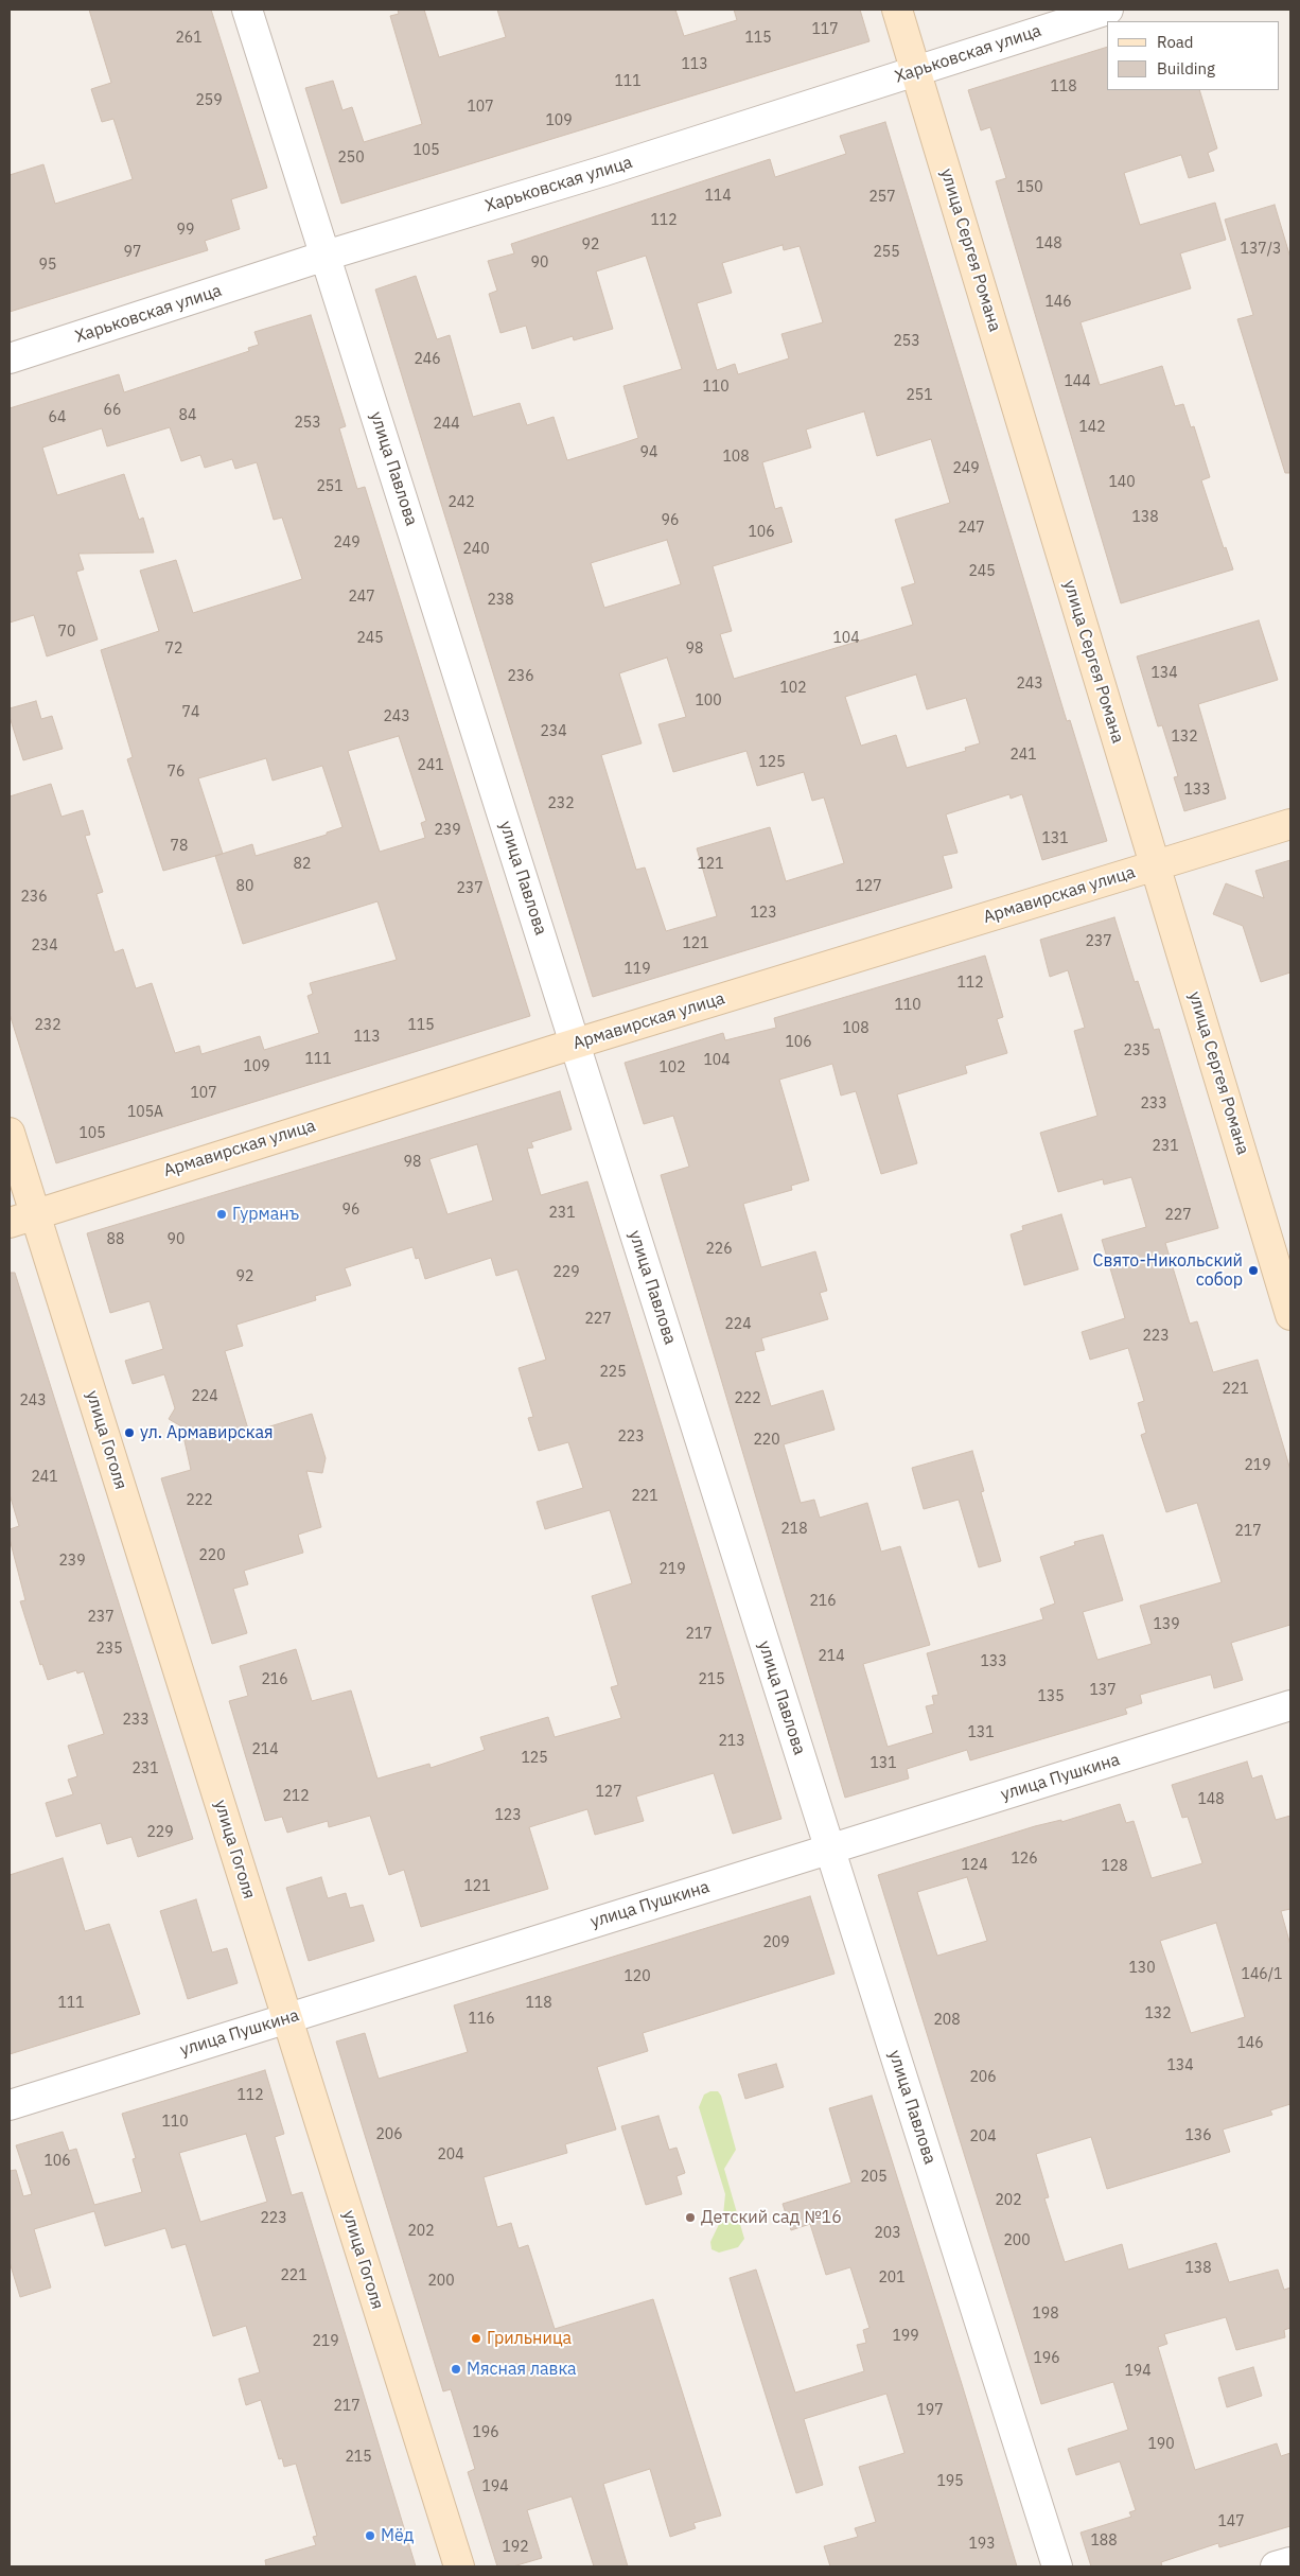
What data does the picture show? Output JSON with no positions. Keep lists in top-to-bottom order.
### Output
{
  "streets": {
    "street": [
      "Харьковская улица",
      "улица Сергея Романа",
      "улица Павлова",
      "Армавирская улица",
      "улица Гоголя",
      "улица Пушкина"
    ]
  },
  "crossings": [
    ["Харьковская улица", "улица Сергея Романа"],
    ["Харьковская улица", "улица Павлова"],
    ["улица Сергея Романа", "Армавирская улица"],
    ["улица Павлова", "Армавирская улица"],
    ["улица Павлова", "улица Пушкина"],
    ["Армавирская улица", "улица Гоголя"],
    ["улица Гоголя", "улица Пушкина"]
  ],
  "places": [
    "Гурманъ",
    "Свято-Никольский собор",
    "ул. Армавирская",
    "Детский сад №16",
    "Грильница",
    "Мясная лавка",
    "Мёд"
  ],
  "house_numbers": [
    "117",
    "261",
    "115",
    "113",
    "111",
    "118",
    "259",
    "107",
    "109",
    "105",
    "250",
    "150",
    "114",
    "257",
    "112",
    "99",
    "148",
    "92",
    "137/3",
    "97",
    "255",
    "90",
    "95",
    "146",
    "253",
    "246",
    "144",
    "110",
    "251",
    "66",
    "84",
    "64",
    "253",
    "244",
    "142",
    "94",
    "108",
    "249",
    "140",
    "251",
    "242",
    "138",
    "96",
    "247",
    "106",
    "249",
    "240",
    "245",
    "247",
    "238",
    "70",
    "245",
    "104",
    "72",
    "98",
    "134",
    "236",
    "243",
    "102",
    "100",
    "74",
    "243",
    "234",
    "132",
    "241",
    "125",
    "241",
    "76",
    "133",
    "232",
    "239",
    "131",
    "78",
    "82",
    "121",
    "80",
    "127",
    "237",
    "236",
    "123",
    "237",
    "121",
    "234",
    "119",
    "112",
    "110",
    "232",
    "115",
    "108",
    "113",
    "106",
    "235",
    "111",
    "104",
    "109",
    "102",
    "107",
    "233",
    "105А",
    "105",
    "231",
    "98",
    "96",
    "231",
    "227",
    "88",
    "90",
    "226",
    "229",
    "92",
    "227",
    "224",
    "223",
    "225",
    "221",
    "224",
    "222",
    "243",
    "223",
    "220",
    "219",
    "241",
    "221",
    "222",
    "218",
    "217",
    "220",
    "239",
    "219",
    "216",
    "237",
    "139",
    "217",
    "235",
    "214",
    "133",
    "216",
    "215",
    "137",
    "135",
    "233",
    "131",
    "213",
    "214",
    "125",
    "131",
    "231",
    "127",
    "212",
    "148",
    "123",
    "229",
    "126",
    "124",
    "128",
    "121",
    "209",
    "130",
    "146/1",
    "120",
    "111",
    "118",
    "132",
    "116",
    "208",
    "146",
    "134",
    "206",
    "112",
    "110",
    "206",
    "136",
    "204",
    "204",
    "106",
    "205",
    "202",
    "223",
    "202",
    "203",
    "200",
    "138",
    "221",
    "201",
    "200",
    "198",
    "199",
    "219",
    "196",
    "194",
    "217",
    "197",
    "196",
    "190",
    "215",
    "195",
    "194",
    "147",
    "188",
    "193",
    "192"
  ],
  "legend": ["Road", "Building"]
}
